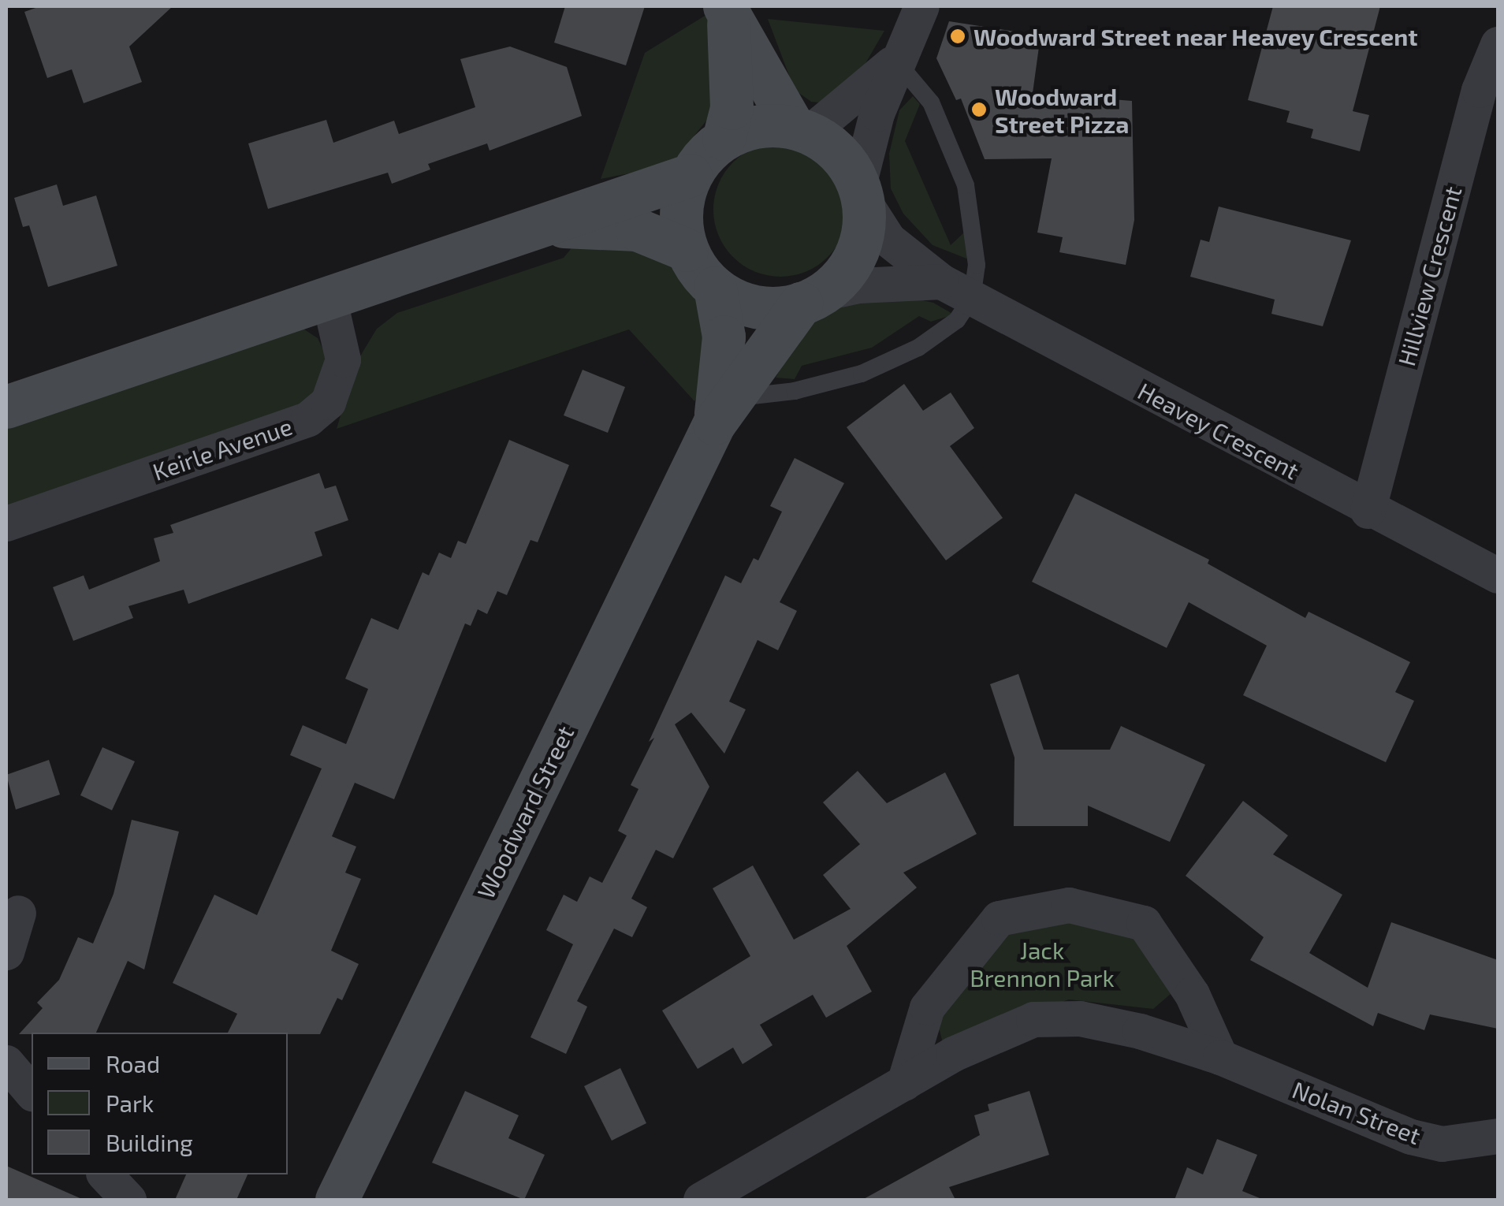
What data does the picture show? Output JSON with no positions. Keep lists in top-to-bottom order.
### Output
{
  "streets": {
    "street": [
      "Hillview Crescent",
      "Heavey Crescent",
      "Keirle Avenue",
      "Woodward Street",
      "Nolan Street"
    ]
  },
  "crossings": [
    ["Hillview Crescent", "Heavey Crescent"],
    ["Heavey Crescent", "Woodward Street"]
  ],
  "parks": ["Jack Brennon Park"],
  "places": ["Woodward Street near Heavey Crescent", "Woodward Street Pizza"],
  "legend": ["Road", "Park", "Building"]
}
